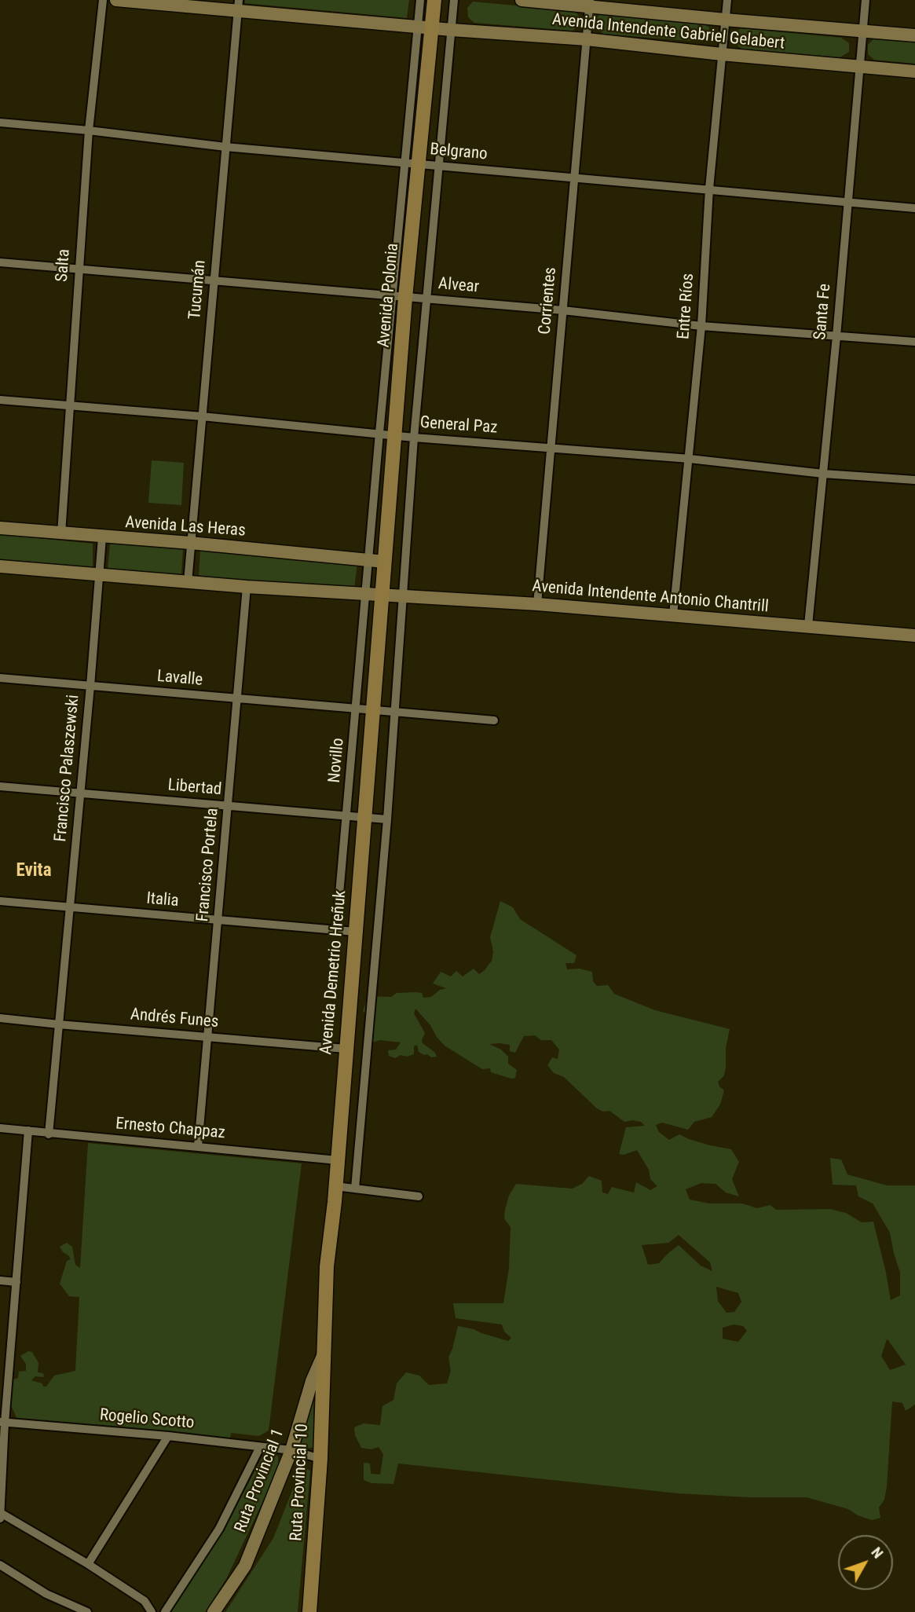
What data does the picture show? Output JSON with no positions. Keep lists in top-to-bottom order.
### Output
{
  "streets": {
    "main road": [
      "Avenida Intendente Gabriel Gelabert",
      "Avenida Polonia",
      "Avenida Las Heras",
      "Avenida Intendente Antonio Chantrill",
      "Avenida Demetrio Hreñuk",
      "Ruta Provincial 1",
      "Ruta Provincial 10"
    ],
    "street": [
      "Belgrano",
      "Salta",
      "Alvear",
      "Tucumán",
      "Corrientes",
      "Entre Ríos",
      "Santa Fe",
      "General Paz",
      "Lavalle",
      "Novillo",
      "Francisco Palaszewski",
      "Libertad",
      "Francisco Portela",
      "Italia",
      "Andrés Funes",
      "Ernesto Chappaz",
      "Rogelio Scotto"
    ]
  },
  "crossings": [
    ["Avenida Intendente Gabriel Gelabert", "Tucumán"],
    ["Avenida Intendente Gabriel Gelabert", "Avenida Polonia"],
    ["Avenida Intendente Gabriel Gelabert", "Corrientes"],
    ["Avenida Intendente Gabriel Gelabert", "Entre Ríos"],
    ["Avenida Intendente Gabriel Gelabert", "Santa Fe"],
    ["Belgrano", "Salta"],
    ["Belgrano", "Tucumán"],
    ["Belgrano", "Avenida Polonia"],
    ["Belgrano", "Corrientes"],
    ["Belgrano", "Entre Ríos"],
    ["Belgrano", "Santa Fe"],
    ["Salta", "Alvear"],
    ["Salta", "General Paz"],
    ["Salta", "Avenida Las Heras"],
    ["Alvear", "Tucumán"],
    ["Alvear", "Avenida Polonia"],
    ["Alvear", "Corrientes"],
    ["Alvear", "Entre Ríos"],
    ["Alvear", "Santa Fe"],
    ["Tucumán", "General Paz"],
    ["Tucumán", "Avenida Las Heras"],
    ["Avenida Polonia", "General Paz"],
    ["Avenida Polonia", "Avenida Las Heras"],
    ["Avenida Polonia", "Avenida Intendente Antonio Chantrill"],
    ["Avenida Polonia", "Novillo"],
    ["Avenida Polonia", "Avenida Demetrio Hreñuk"],
    ["Corrientes", "General Paz"],
    ["Corrientes", "Avenida Intendente Antonio Chantrill"],
    ["Entre Ríos", "General Paz"],
    ["Entre Ríos", "Avenida Intendente Antonio Chantrill"],
    ["Santa Fe", "General Paz"],
    ["Santa Fe", "Avenida Intendente Antonio Chantrill"],
    ["Avenida Las Heras", "Francisco Palaszewski"],
    ["Avenida Intendente Antonio Chantrill", "Novillo"],
    ["Avenida Intendente Antonio Chantrill", "Avenida Demetrio Hreñuk"],
    ["Lavalle", "Novillo"],
    ["Lavalle", "Francisco Palaszewski"],
    ["Lavalle", "Francisco Portela"],
    ["Lavalle", "Avenida Demetrio Hreñuk"],
    ["Novillo", "Libertad"],
    ["Novillo", "Italia"],
    ["Francisco Palaszewski", "Libertad"],
    ["Francisco Palaszewski", "Italia"],
    ["Francisco Palaszewski", "Andrés Funes"],
    ["Francisco Palaszewski", "Ernesto Chappaz"],
    ["Libertad", "Francisco Portela"],
    ["Libertad", "Avenida Demetrio Hreñuk"],
    ["Francisco Portela", "Italia"],
    ["Francisco Portela", "Andrés Funes"],
    ["Francisco Portela", "Ernesto Chappaz"],
    ["Italia", "Avenida Demetrio Hreñuk"],
    ["Avenida Demetrio Hreñuk", "Andrés Funes"],
    ["Avenida Demetrio Hreñuk", "Ernesto Chappaz"],
    ["Avenida Demetrio Hreñuk", "Ruta Provincial 1"],
    ["Avenida Demetrio Hreñuk", "Ruta Provincial 10"],
    ["Rogelio Scotto", "Ruta Provincial 1"],
    ["Rogelio Scotto", "Ruta Provincial 10"],
    ["Ruta Provincial 1", "Ruta Provincial 10"]
  ],
  "districts": ["Evita"],
  "north": "top right"
}
